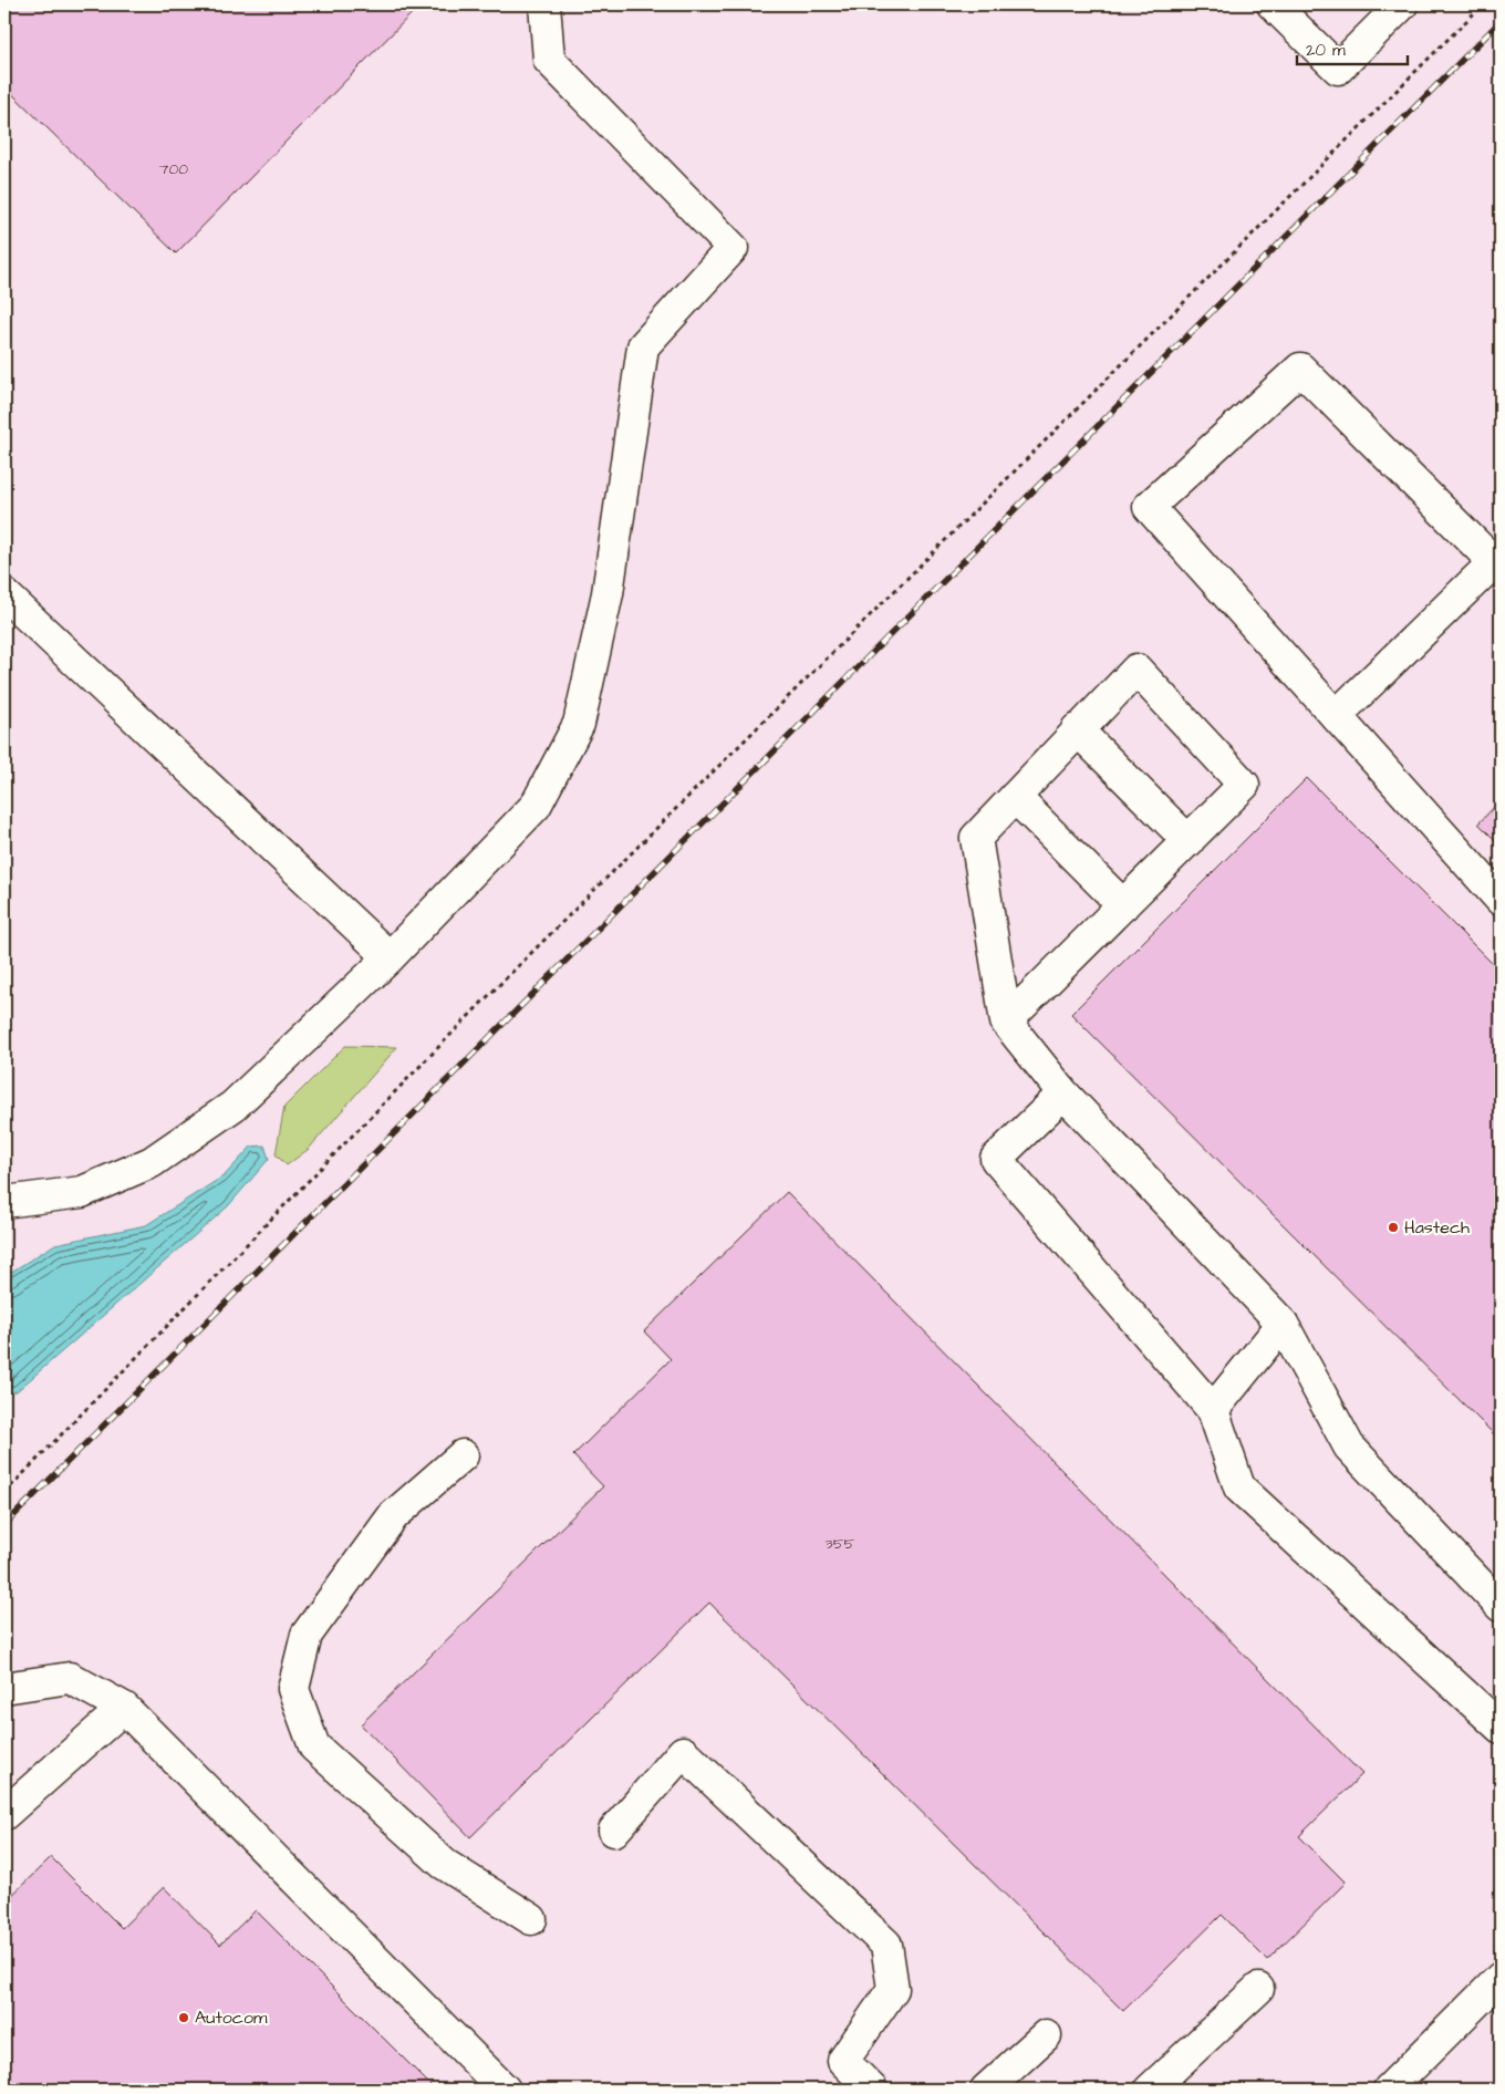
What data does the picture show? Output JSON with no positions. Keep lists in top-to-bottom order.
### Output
{
  "places": ["Hastech", "Autocom"],
  "house_numbers": ["700", "355"],
  "scale_bar": "20 m"
}
